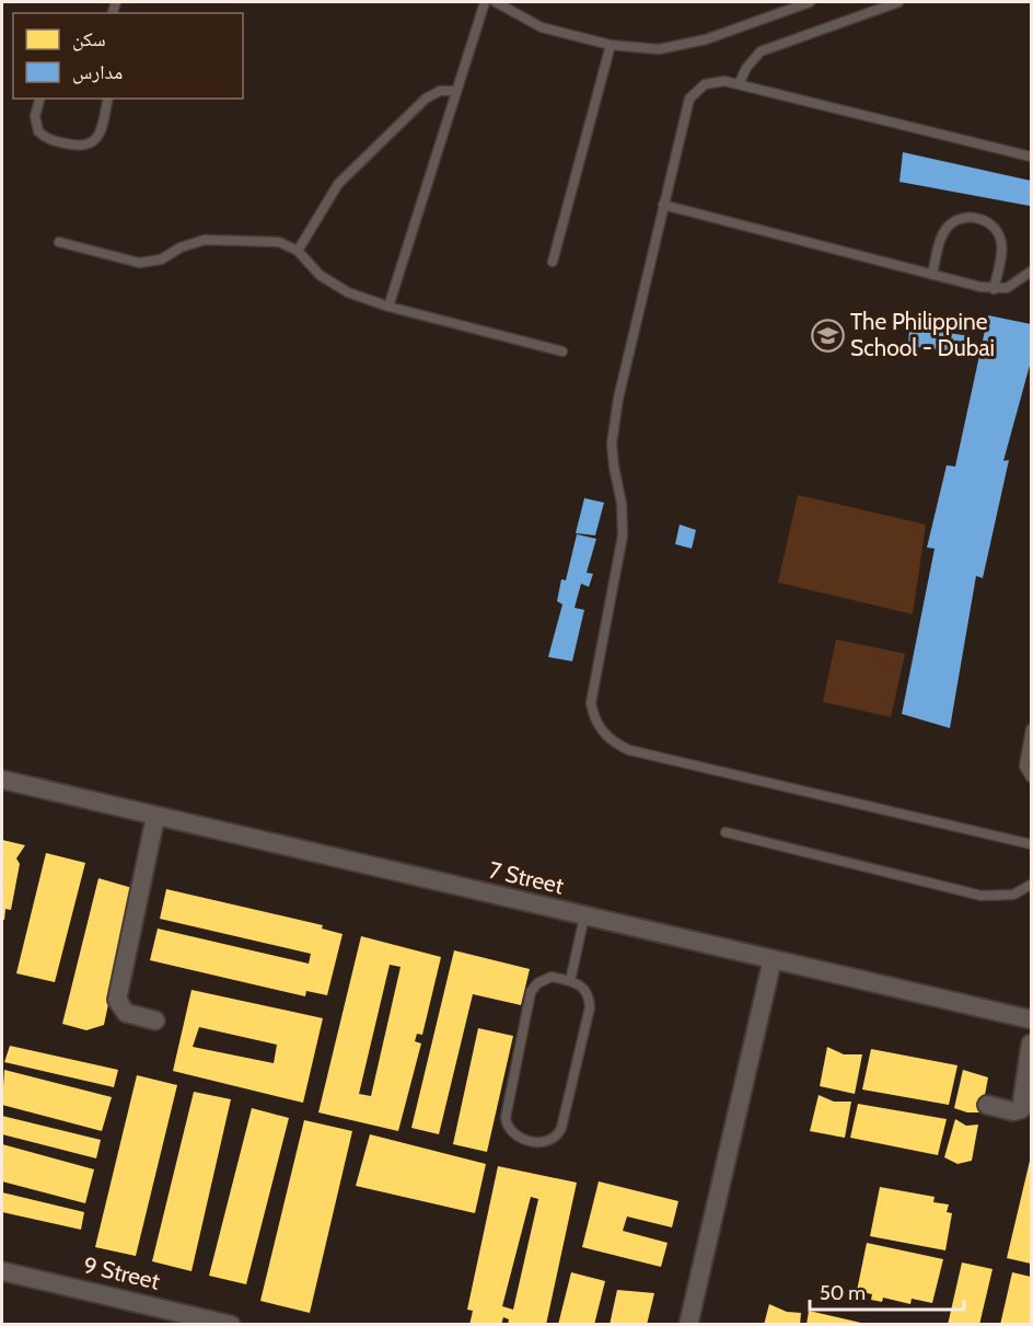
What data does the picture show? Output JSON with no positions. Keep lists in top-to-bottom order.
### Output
{
  "streets": {
    "street": ["7 Street", "9 Street"]
  },
  "places": {
    "school or university": ["The Philippine School - Dubai"]
  },
  "legend": ["سكن", "مدارس"],
  "scale_bar": "50 m"
}
